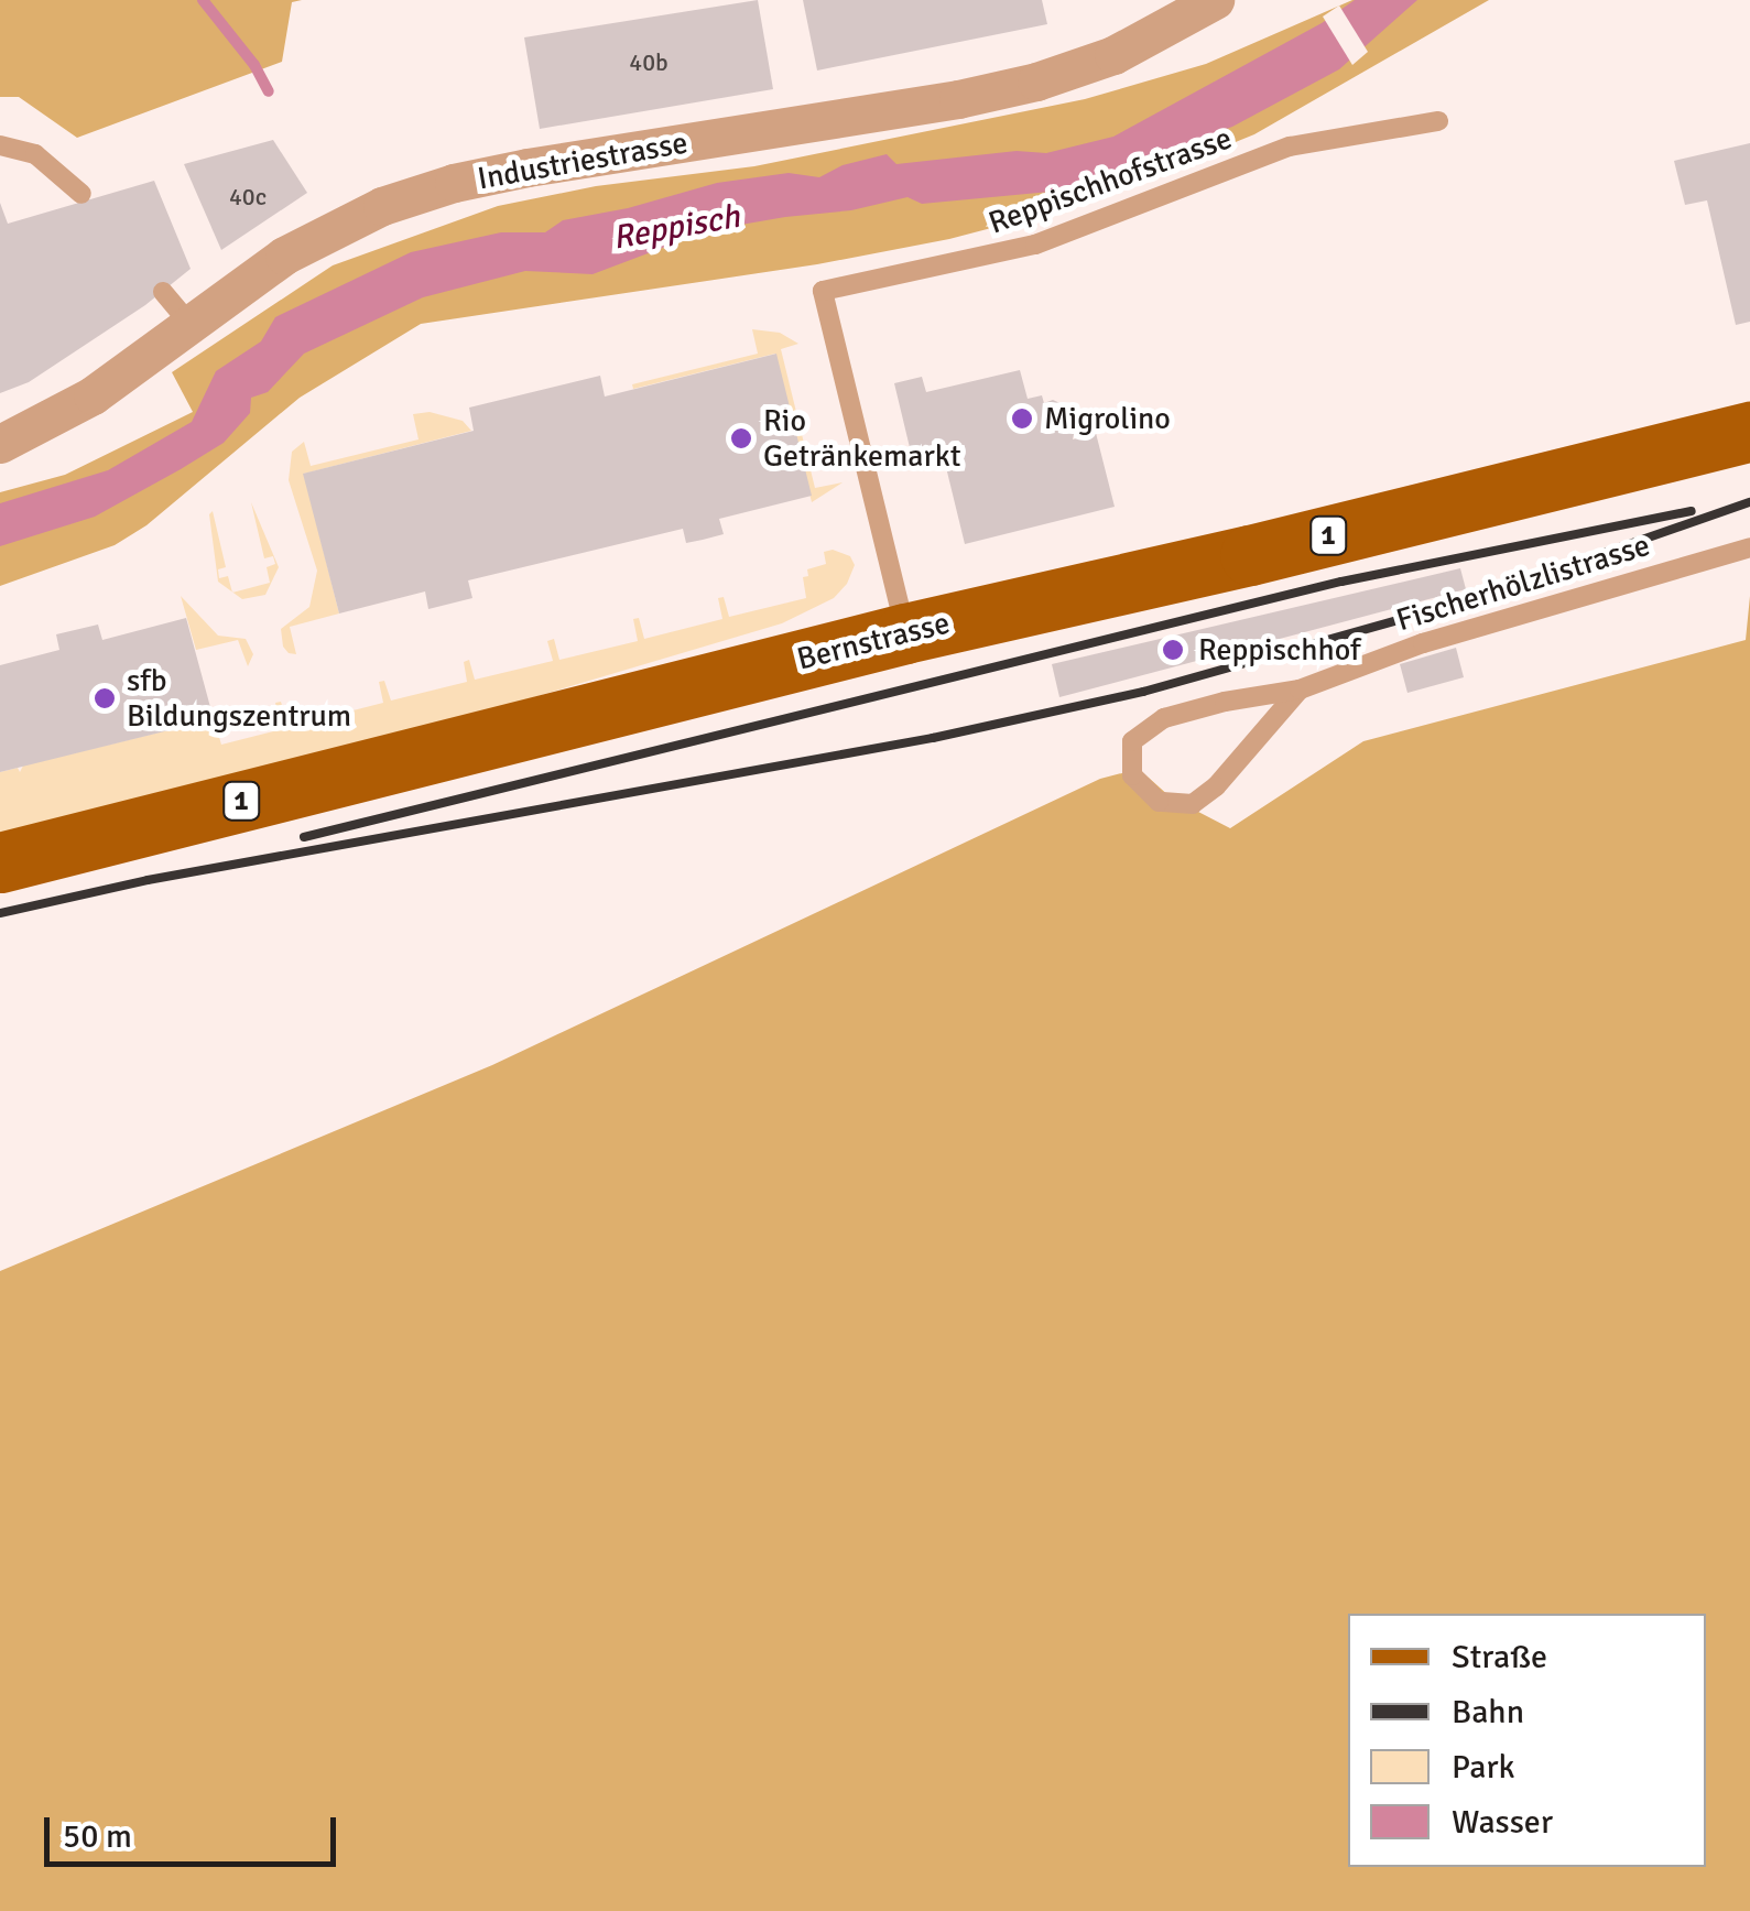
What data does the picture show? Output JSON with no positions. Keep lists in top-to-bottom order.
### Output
{
  "streets": {
    "main road": ["1", "Bernstrasse"],
    "street": ["Industriestrasse"],
    "lane": ["Reppischhofstrasse", "Fischerhölzlistrasse"]
  },
  "crossings": [
    ["Reppischhofstrasse", "Bernstrasse"]
  ],
  "water": ["Reppisch"],
  "places": [
    "Migrolino",
    "Rio Getränkemarkt",
    "Reppischhof",
    "sfb Bildungszentrum"
  ],
  "house_numbers": ["40b", "40c"],
  "legend": [
    "Straße",
    "Bahn",
    "Park",
    "Wasser"
  ],
  "scale_bar": "50 m"
}
